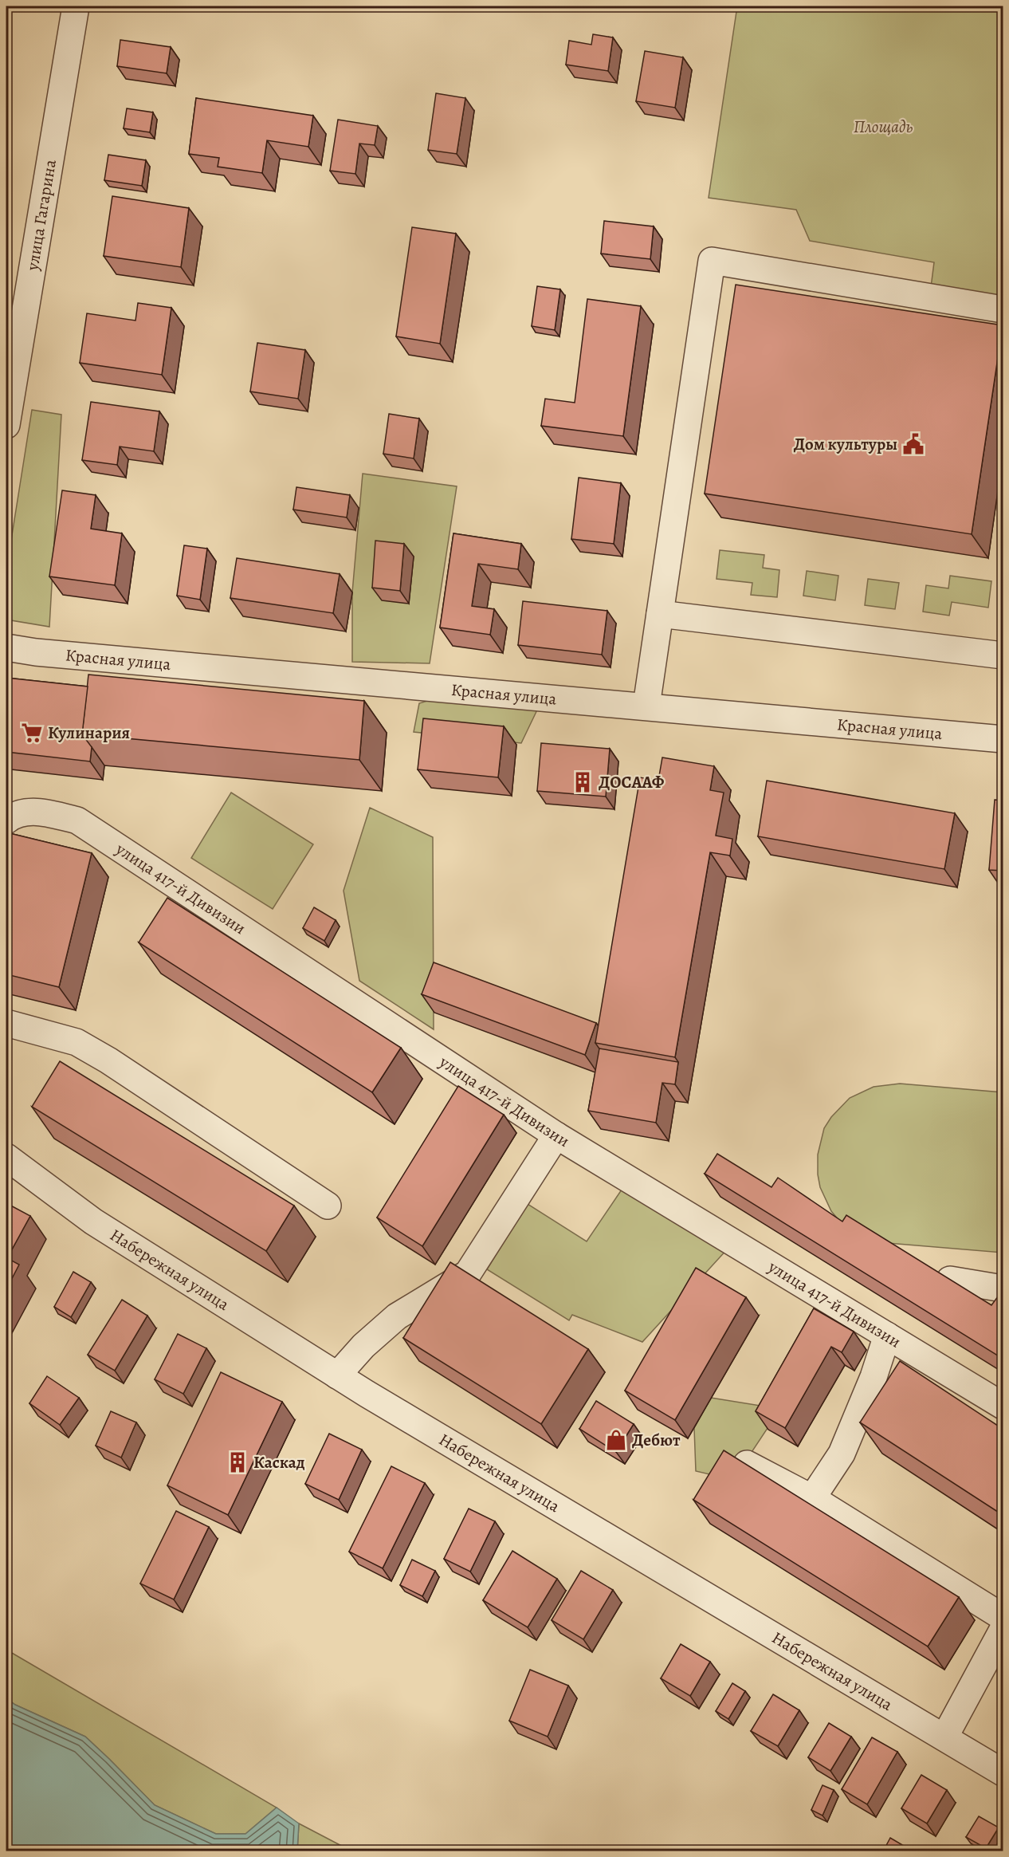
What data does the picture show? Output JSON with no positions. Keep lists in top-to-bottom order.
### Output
{
  "streets": {
    "street": [
      "улица Гагарина",
      "Красная улица",
      "улица 417-й Дивизии",
      "Набережная улица"
    ]
  },
  "parks": ["Площадь"],
  "places": {
    "public building": ["Дом культуры"],
    "supermarket": ["Кулинария"],
    "building": ["ДОСААФ", "Каскад"],
    "shop": ["Дебют"]
  }
}
